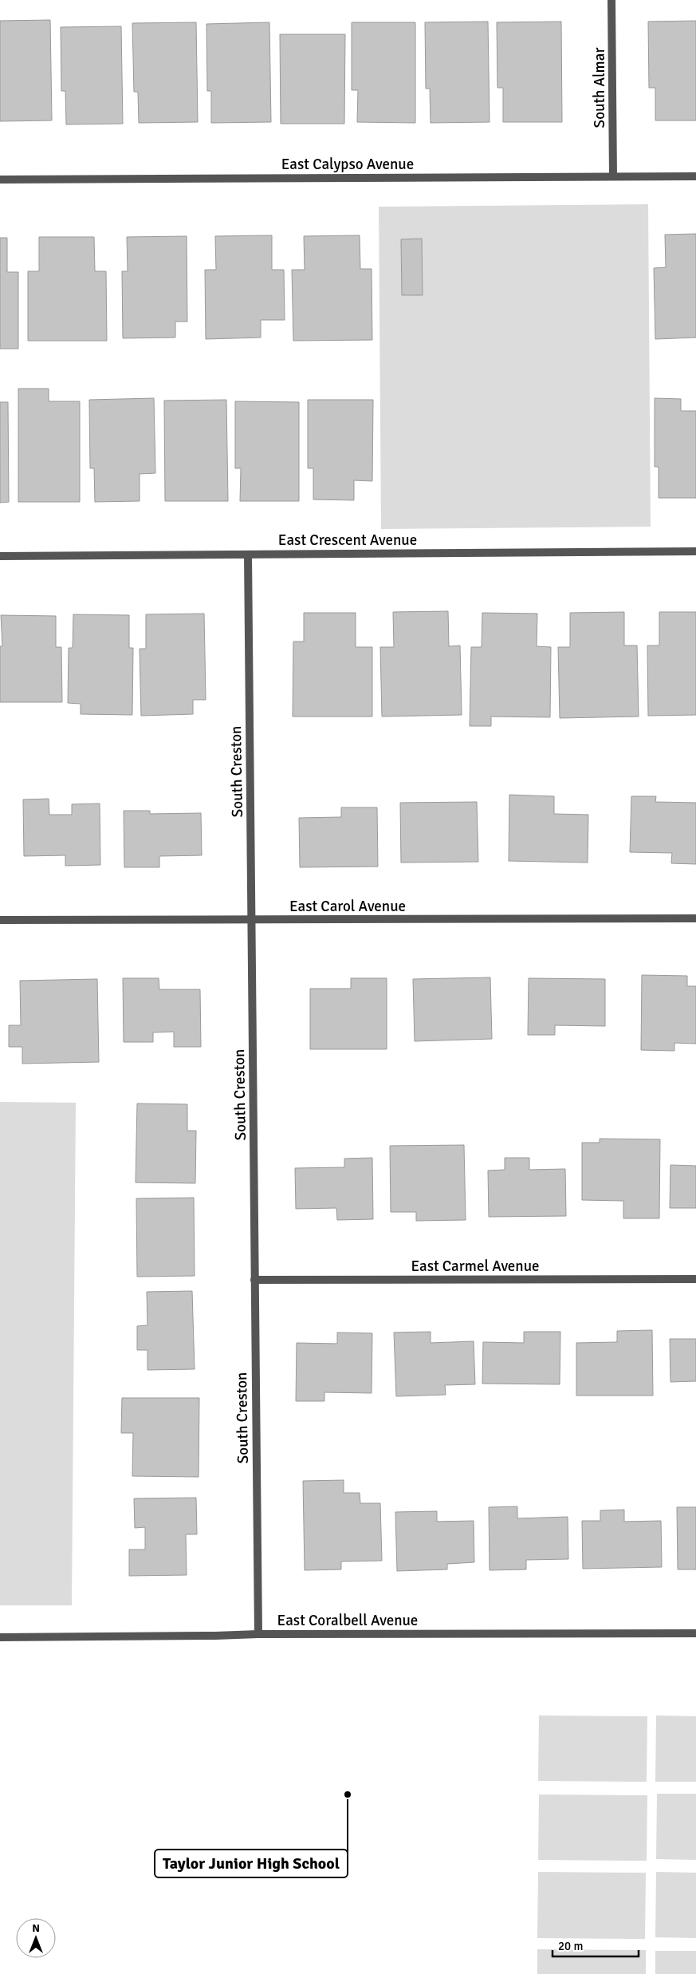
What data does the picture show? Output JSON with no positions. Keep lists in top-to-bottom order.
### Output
{
  "streets": {
    "street": [
      "South Almar",
      "East Calypso Avenue",
      "East Crescent Avenue",
      "South Creston",
      "East Carol Avenue",
      "East Carmel Avenue",
      "East Coralbell Avenue"
    ]
  },
  "crossings": [
    ["South Almar", "East Calypso Avenue"],
    ["East Crescent Avenue", "South Creston"],
    ["South Creston", "East Carol Avenue"],
    ["South Creston", "East Carmel Avenue"],
    ["South Creston", "East Coralbell Avenue"]
  ],
  "places": ["Taylor Junior High School"],
  "scale_bar": "20 m",
  "north": "top"
}
